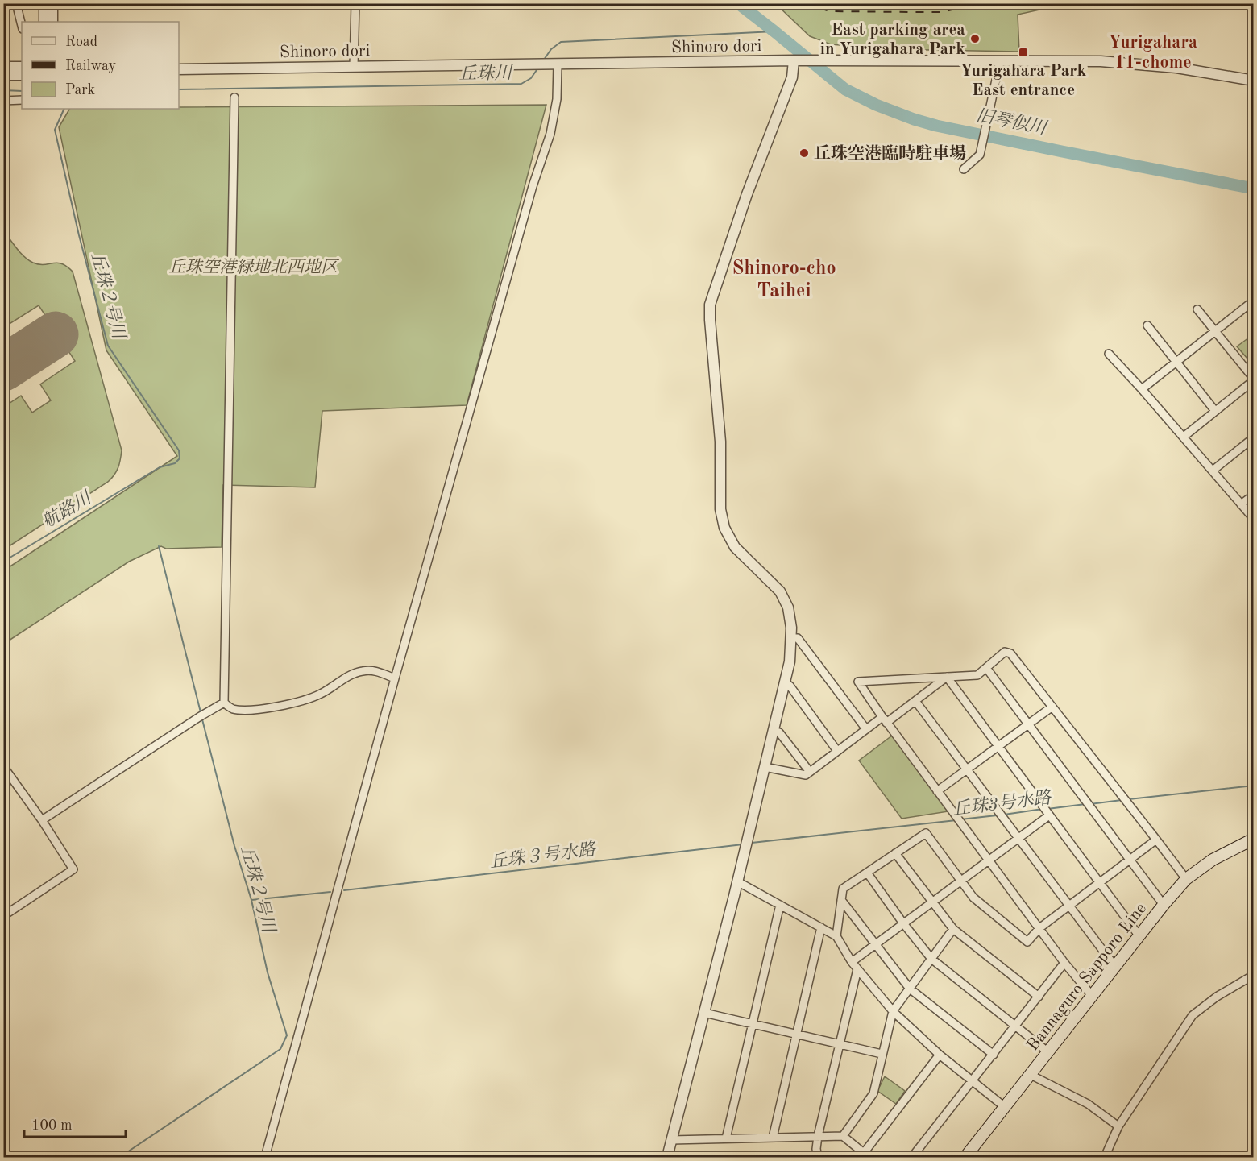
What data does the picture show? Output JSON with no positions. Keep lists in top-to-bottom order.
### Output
{
  "streets": {
    "main road": ["Bannaguro Sapporo Line"],
    "street": ["Shinoro dori"]
  },
  "districts": ["Yurigahara 11-chome", "Shinoro-cho Taihei"],
  "water": [
    "丘珠川",
    "旧琴似川",
    "丘珠２号川",
    "航路川",
    "丘珠3号水路",
    "丘珠３号水路"
  ],
  "parks": ["丘珠空港緑地北西地区"],
  "places": {
    "other": ["East parking area in Yurigahara Park", "丘珠空港臨時駐車場"],
    "transit": ["Yurigahara Park East entrance"]
  },
  "legend": ["Road", "Railway", "Park"],
  "scale_bar": "100 m"
}
